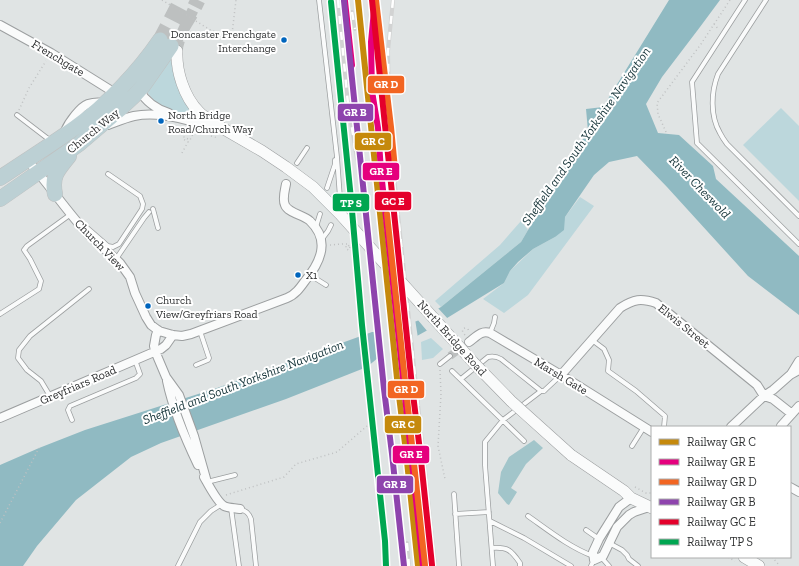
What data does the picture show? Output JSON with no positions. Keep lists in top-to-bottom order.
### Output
{
  "streets": {
    "highway": ["Church Way"],
    "street": [
      "Frenchgate",
      "Church View",
      "Elwis Street",
      "North Bridge Road",
      "Marsh Gate",
      "Greyfriars Road"
    ]
  },
  "crossings": [
    ["Frenchgate", "Church Way"],
    ["Church Way", "Church View"],
    ["Church Way", "North Bridge Road"],
    ["Elwis Street", "Marsh Gate"]
  ],
  "water": ["Sheffield and South Yorkshire Navigation", "River Cheswold"],
  "places": [
    "Doncaster Frenchgate Interchange",
    "North Bridge Road/Church Way",
    "X1",
    "Church View/Greyfriars Road"
  ],
  "legend": [
    "Railway GR C",
    "Railway GR E",
    "Railway GR D",
    "Railway GR B",
    "Railway GC E",
    "Railway TP S"
  ]
}
